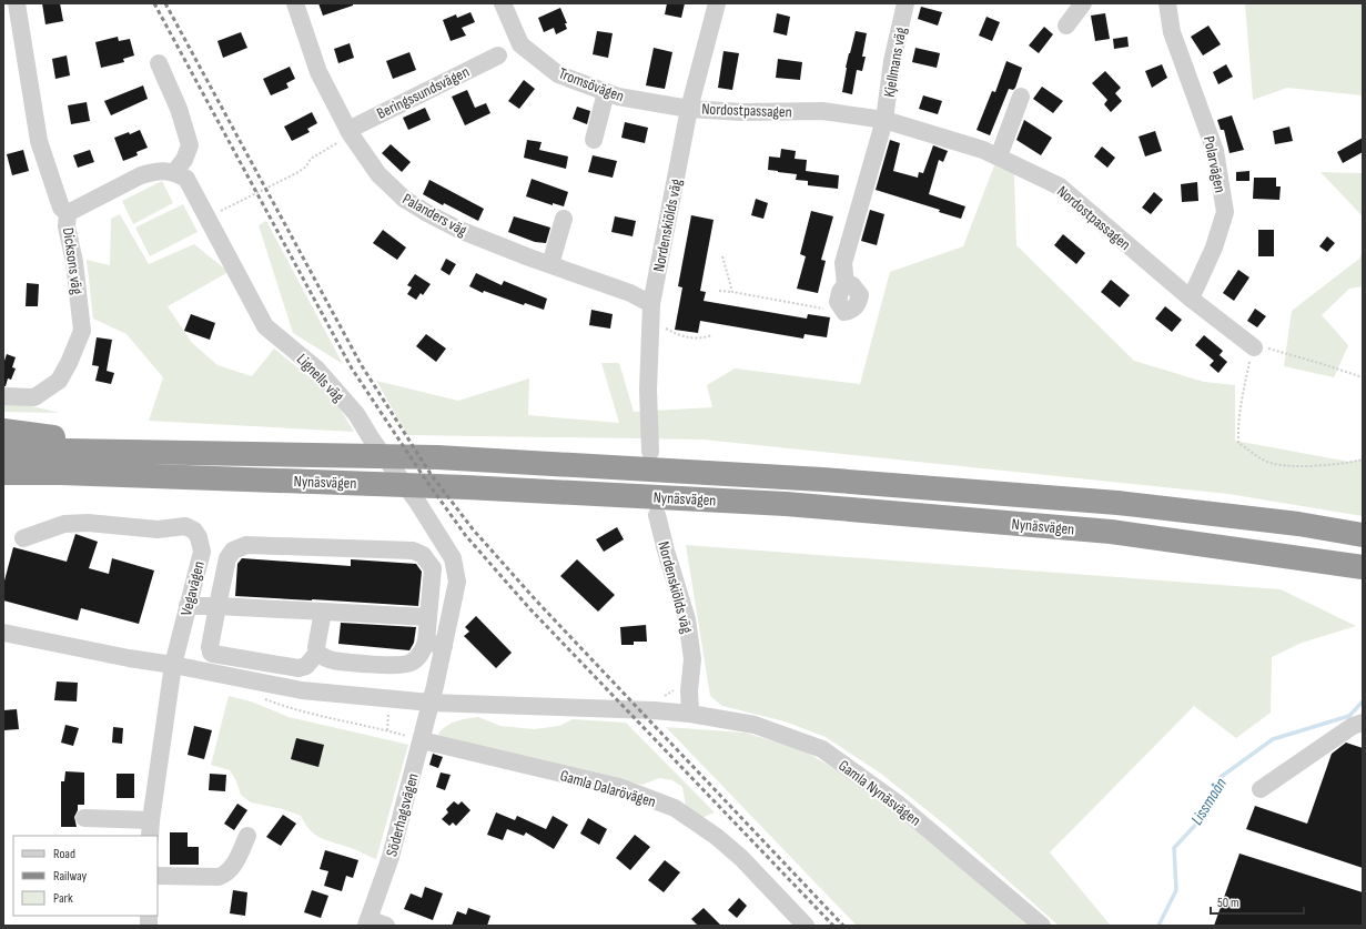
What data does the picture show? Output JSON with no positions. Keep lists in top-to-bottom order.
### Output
{
  "streets": {
    "highway": ["Nynäsvägen"],
    "street": [
      "Kjellmans väg",
      "Tromsövägen",
      "Beringssundsvägen",
      "Nordostpassagen",
      "Polarvägen",
      "Palanders väg",
      "Nordenskiölds väg",
      "Dicksons väg",
      "Lignells väg",
      "Vegavägen",
      "Gamla Dalarövägen",
      "Gamla Nynäsvägen",
      "Söderhagsvägen"
    ]
  },
  "crossings": [
    ["Kjellmans väg", "Nordostpassagen"],
    ["Tromsövägen", "Nordostpassagen"],
    ["Tromsövägen", "Nordenskiölds väg"],
    ["Beringssundsvägen", "Palanders väg"],
    ["Nordostpassagen", "Polarvägen"],
    ["Nordostpassagen", "Nordenskiölds väg"],
    ["Palanders väg", "Nordenskiölds väg"],
    ["Nordenskiölds väg", "Gamla Nynäsvägen"],
    ["Lignells väg", "Söderhagsvägen"],
    ["Gamla Dalarövägen", "Söderhagsvägen"]
  ],
  "water": ["Lissmaån"],
  "legend": ["Road", "Railway", "Park"],
  "scale_bar": "50 m"
}
